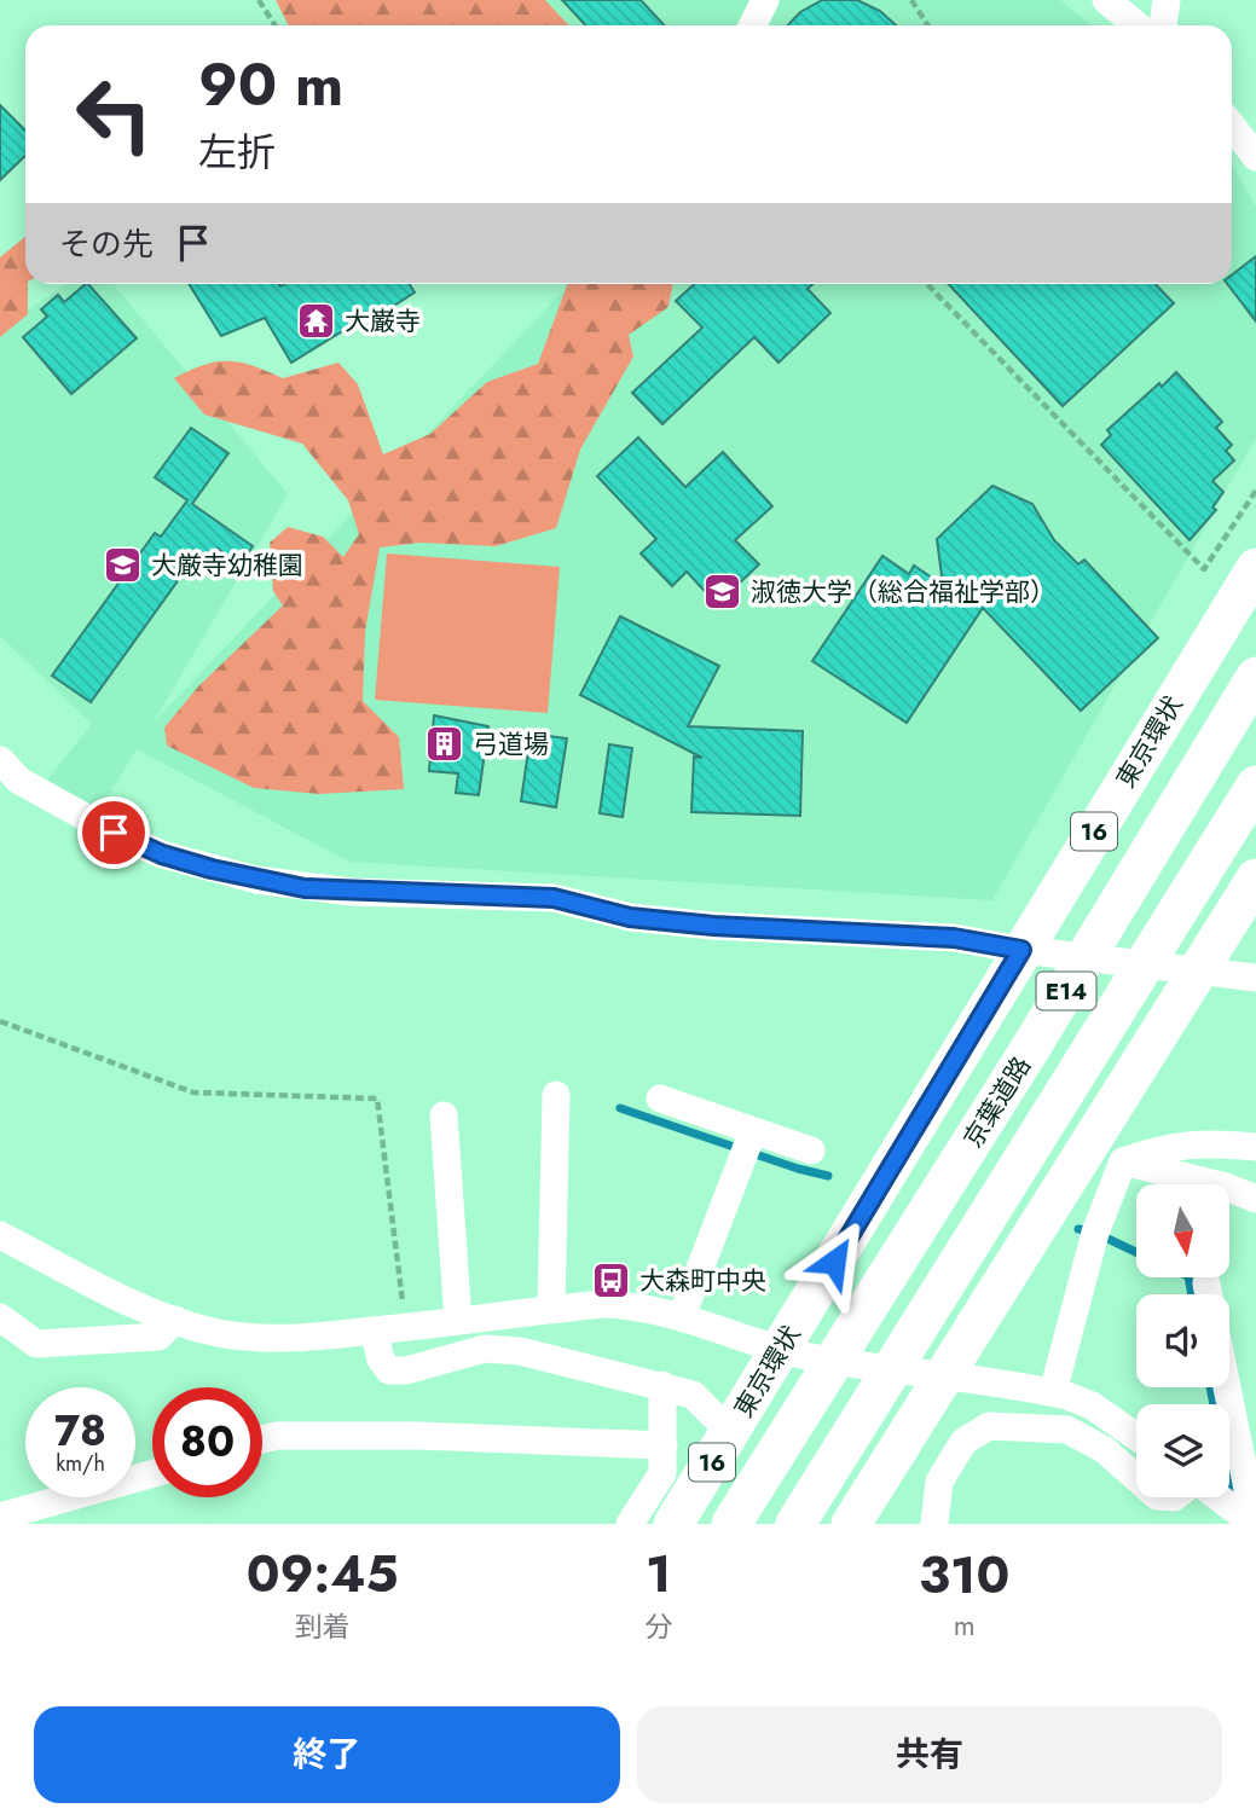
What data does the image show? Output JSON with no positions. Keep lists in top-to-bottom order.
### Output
{
  "streets": {
    "highway": [
      "東京環状",
      "16",
      "E14",
      "京葉道路"
    ]
  },
  "places": {
    "temple": ["大巌寺"],
    "school or university": ["大厳寺幼稚園", "淑徳大学（総合福祉学部）"],
    "building": ["弓道場"],
    "bus stop": ["大森町中央"]
  },
  "north": "bottom",
  "page": {
    "turn": ["90 m", "左折"],
    "then": "その先",
    "speed": "78 km/h",
    "limit": "80",
    "eta": [
      "09:45",
      "到着",
      "1",
      "分",
      "310",
      "m"
    ],
    "buttons": ["終了", "共有"]
  }
}
